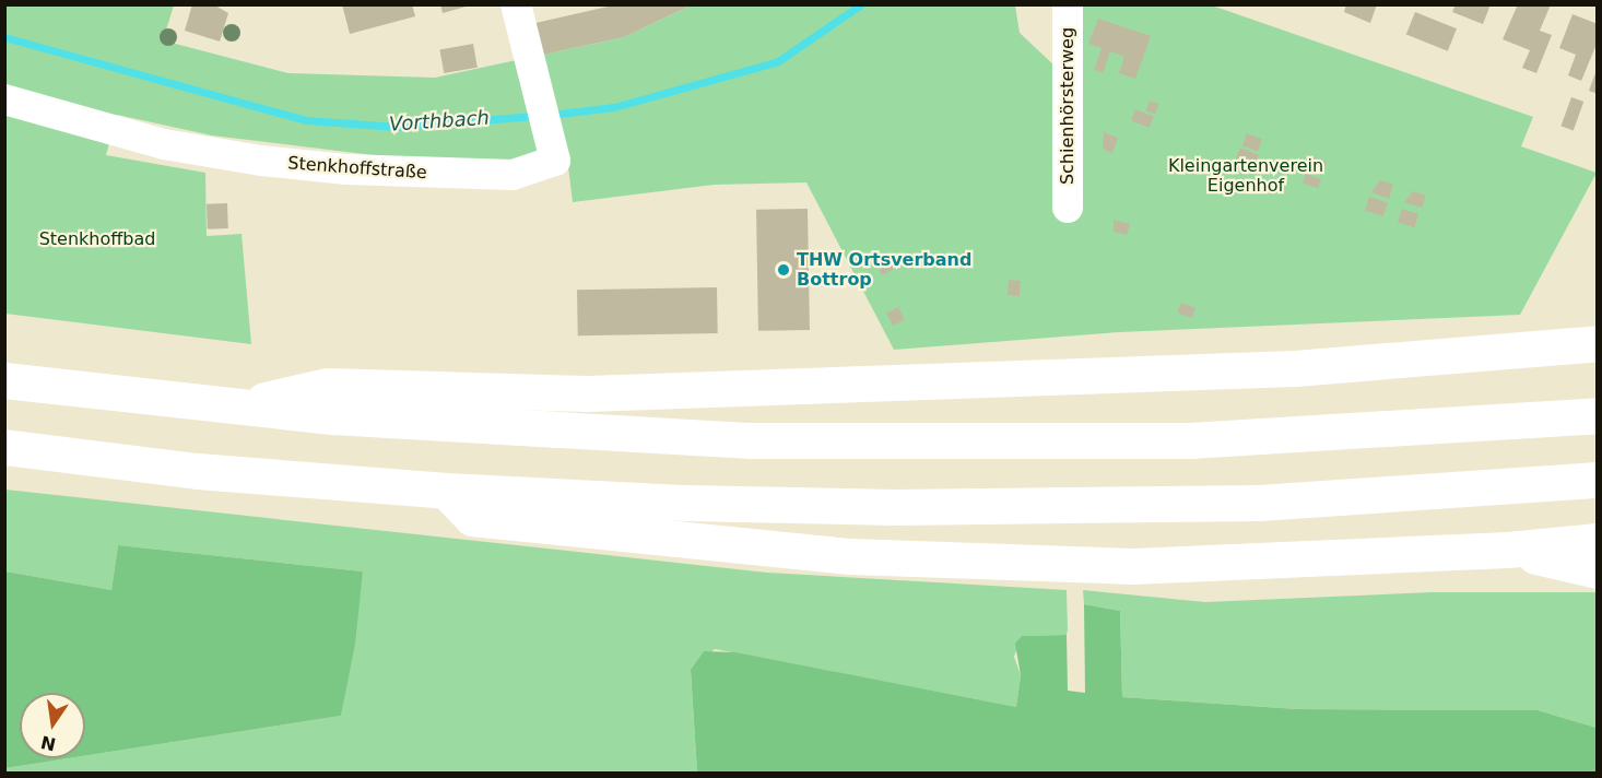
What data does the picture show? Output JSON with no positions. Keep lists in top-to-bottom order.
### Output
{
  "streets": {
    "lane": ["Schienhörsterweg", "Stenkhoffstraße"]
  },
  "water": ["Vorthbach"],
  "parks": ["Kleingartenverein Eigenhof", "Stenkhoffbad"],
  "places": ["THW Ortsverband Bottrop"],
  "north": "bottom"
}
